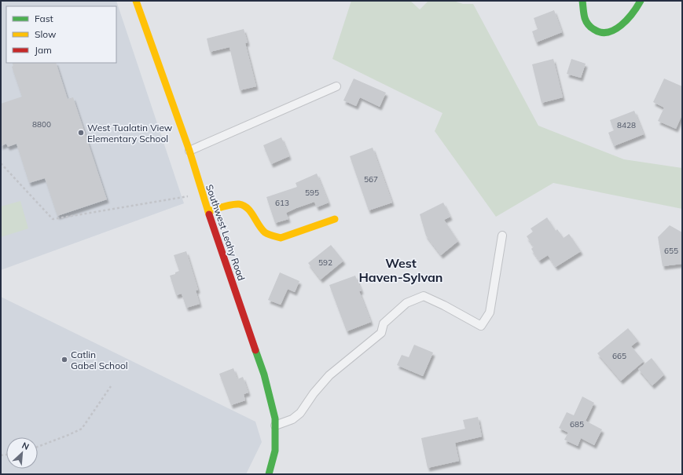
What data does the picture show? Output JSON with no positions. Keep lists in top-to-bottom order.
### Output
{
  "streets": {
    "street": ["Southwest Leahy Road"]
  },
  "districts": ["West Haven-Sylvan"],
  "places": ["West Tualatin View Elementary School", "Catlin Gabel School"],
  "house_numbers": [
    "8800",
    "8428",
    "567",
    "595",
    "613",
    "655",
    "592",
    "665",
    "685"
  ],
  "legend": ["Fast", "Slow", "Jam"],
  "north": "top right"
}
